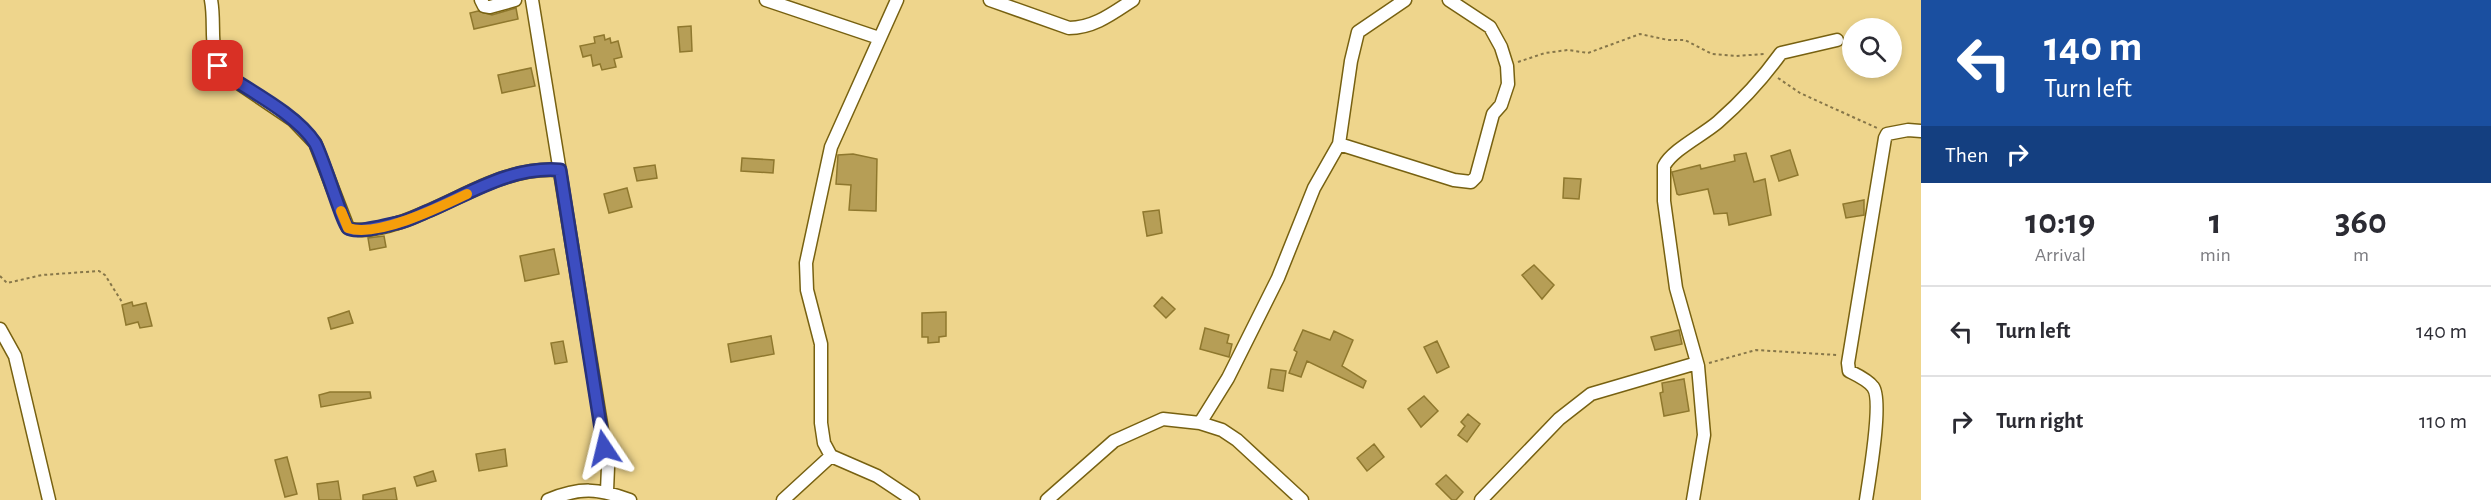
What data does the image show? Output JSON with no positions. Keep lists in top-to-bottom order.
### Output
{
  "page": {
    "turn": ["140 m", "Turn left"],
    "then": "Then",
    "eta": [
      "10:19",
      "Arrival",
      "1",
      "min",
      "360",
      "m"
    ],
    "list": [
      {
        "name": "Turn left",
        "value": "140 m"
      },
      {
        "name": "Turn right",
        "value": "110 m"
      }
    ]
  }
}
